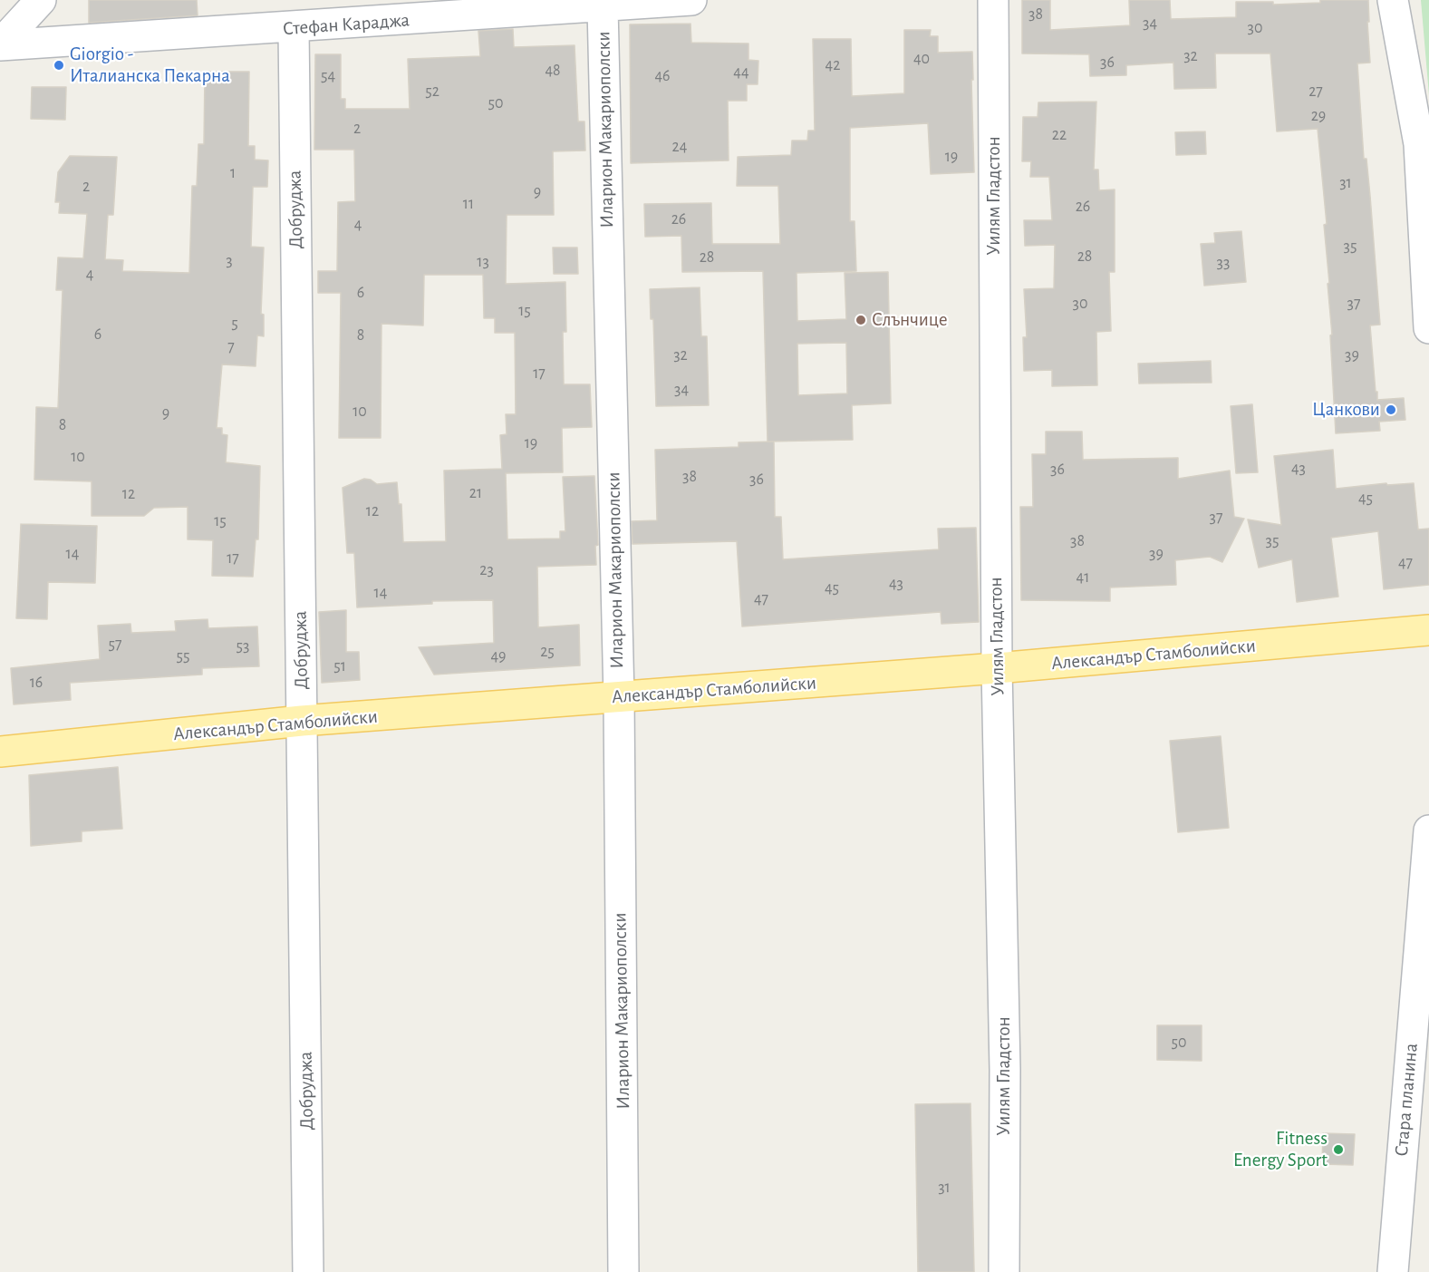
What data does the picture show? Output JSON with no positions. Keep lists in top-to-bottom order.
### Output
{
  "streets": {
    "main road": ["Александър Стамболийски"],
    "street": [
      "Стефан Караджа",
      "Иларион Макариополски",
      "Уилям Гладстон",
      "Добруджа",
      "Стара планина"
    ]
  },
  "crossings": [
    ["Стефан Караджа", "Иларион Макариополски"],
    ["Стефан Караджа", "Добруджа"],
    ["Иларион Макариополски", "Александър Стамболийски"],
    ["Уилям Гладстон", "Александър Стамболийски"],
    ["Добруджа", "Александър Стамболийски"]
  ],
  "places": [
    "Giorgio - Италианска Пекарна",
    "Слънчице",
    "Цанкови",
    "Fitness Energy Sport"
  ],
  "house_numbers": [
    "38",
    "34",
    "30",
    "32",
    "40",
    "36",
    "42",
    "48",
    "44",
    "54",
    "46",
    "52",
    "27",
    "50",
    "29",
    "2",
    "22",
    "24",
    "19",
    "1",
    "31",
    "2",
    "9",
    "11",
    "26",
    "26",
    "4",
    "35",
    "28",
    "28",
    "3",
    "13",
    "33",
    "4",
    "6",
    "30",
    "37",
    "15",
    "5",
    "6",
    "8",
    "7",
    "32",
    "39",
    "17",
    "34",
    "10",
    "9",
    "8",
    "19",
    "10",
    "43",
    "36",
    "38",
    "36",
    "21",
    "12",
    "45",
    "12",
    "37",
    "15",
    "38",
    "35",
    "14",
    "39",
    "17",
    "47",
    "23",
    "41",
    "43",
    "45",
    "14",
    "47",
    "57",
    "53",
    "25",
    "55",
    "49",
    "51",
    "16",
    "50",
    "31"
  ]
}
